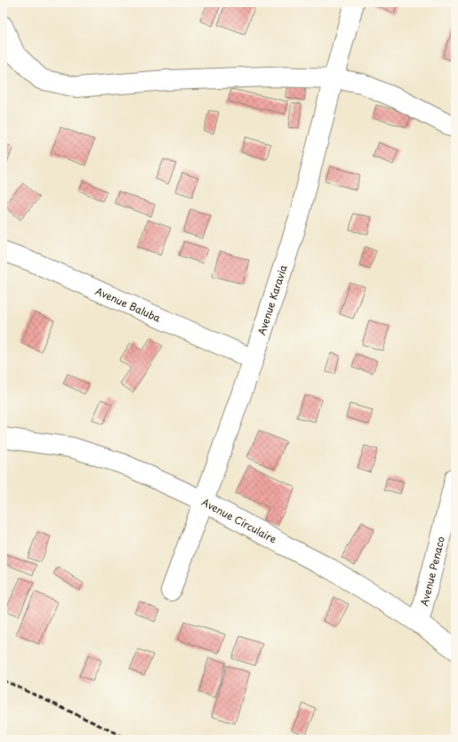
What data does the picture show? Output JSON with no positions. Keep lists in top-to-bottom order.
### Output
{
  "streets": {
    "street": [
      "Avenue Karavia",
      "Avenue Baluba",
      "Avenue Circulaire",
      "Avenue Penaco"
    ]
  },
  "crossings": [
    ["Avenue Karavia", "Avenue Baluba"],
    ["Avenue Karavia", "Avenue Circulaire"],
    ["Avenue Circulaire", "Avenue Penaco"]
  ]
}
